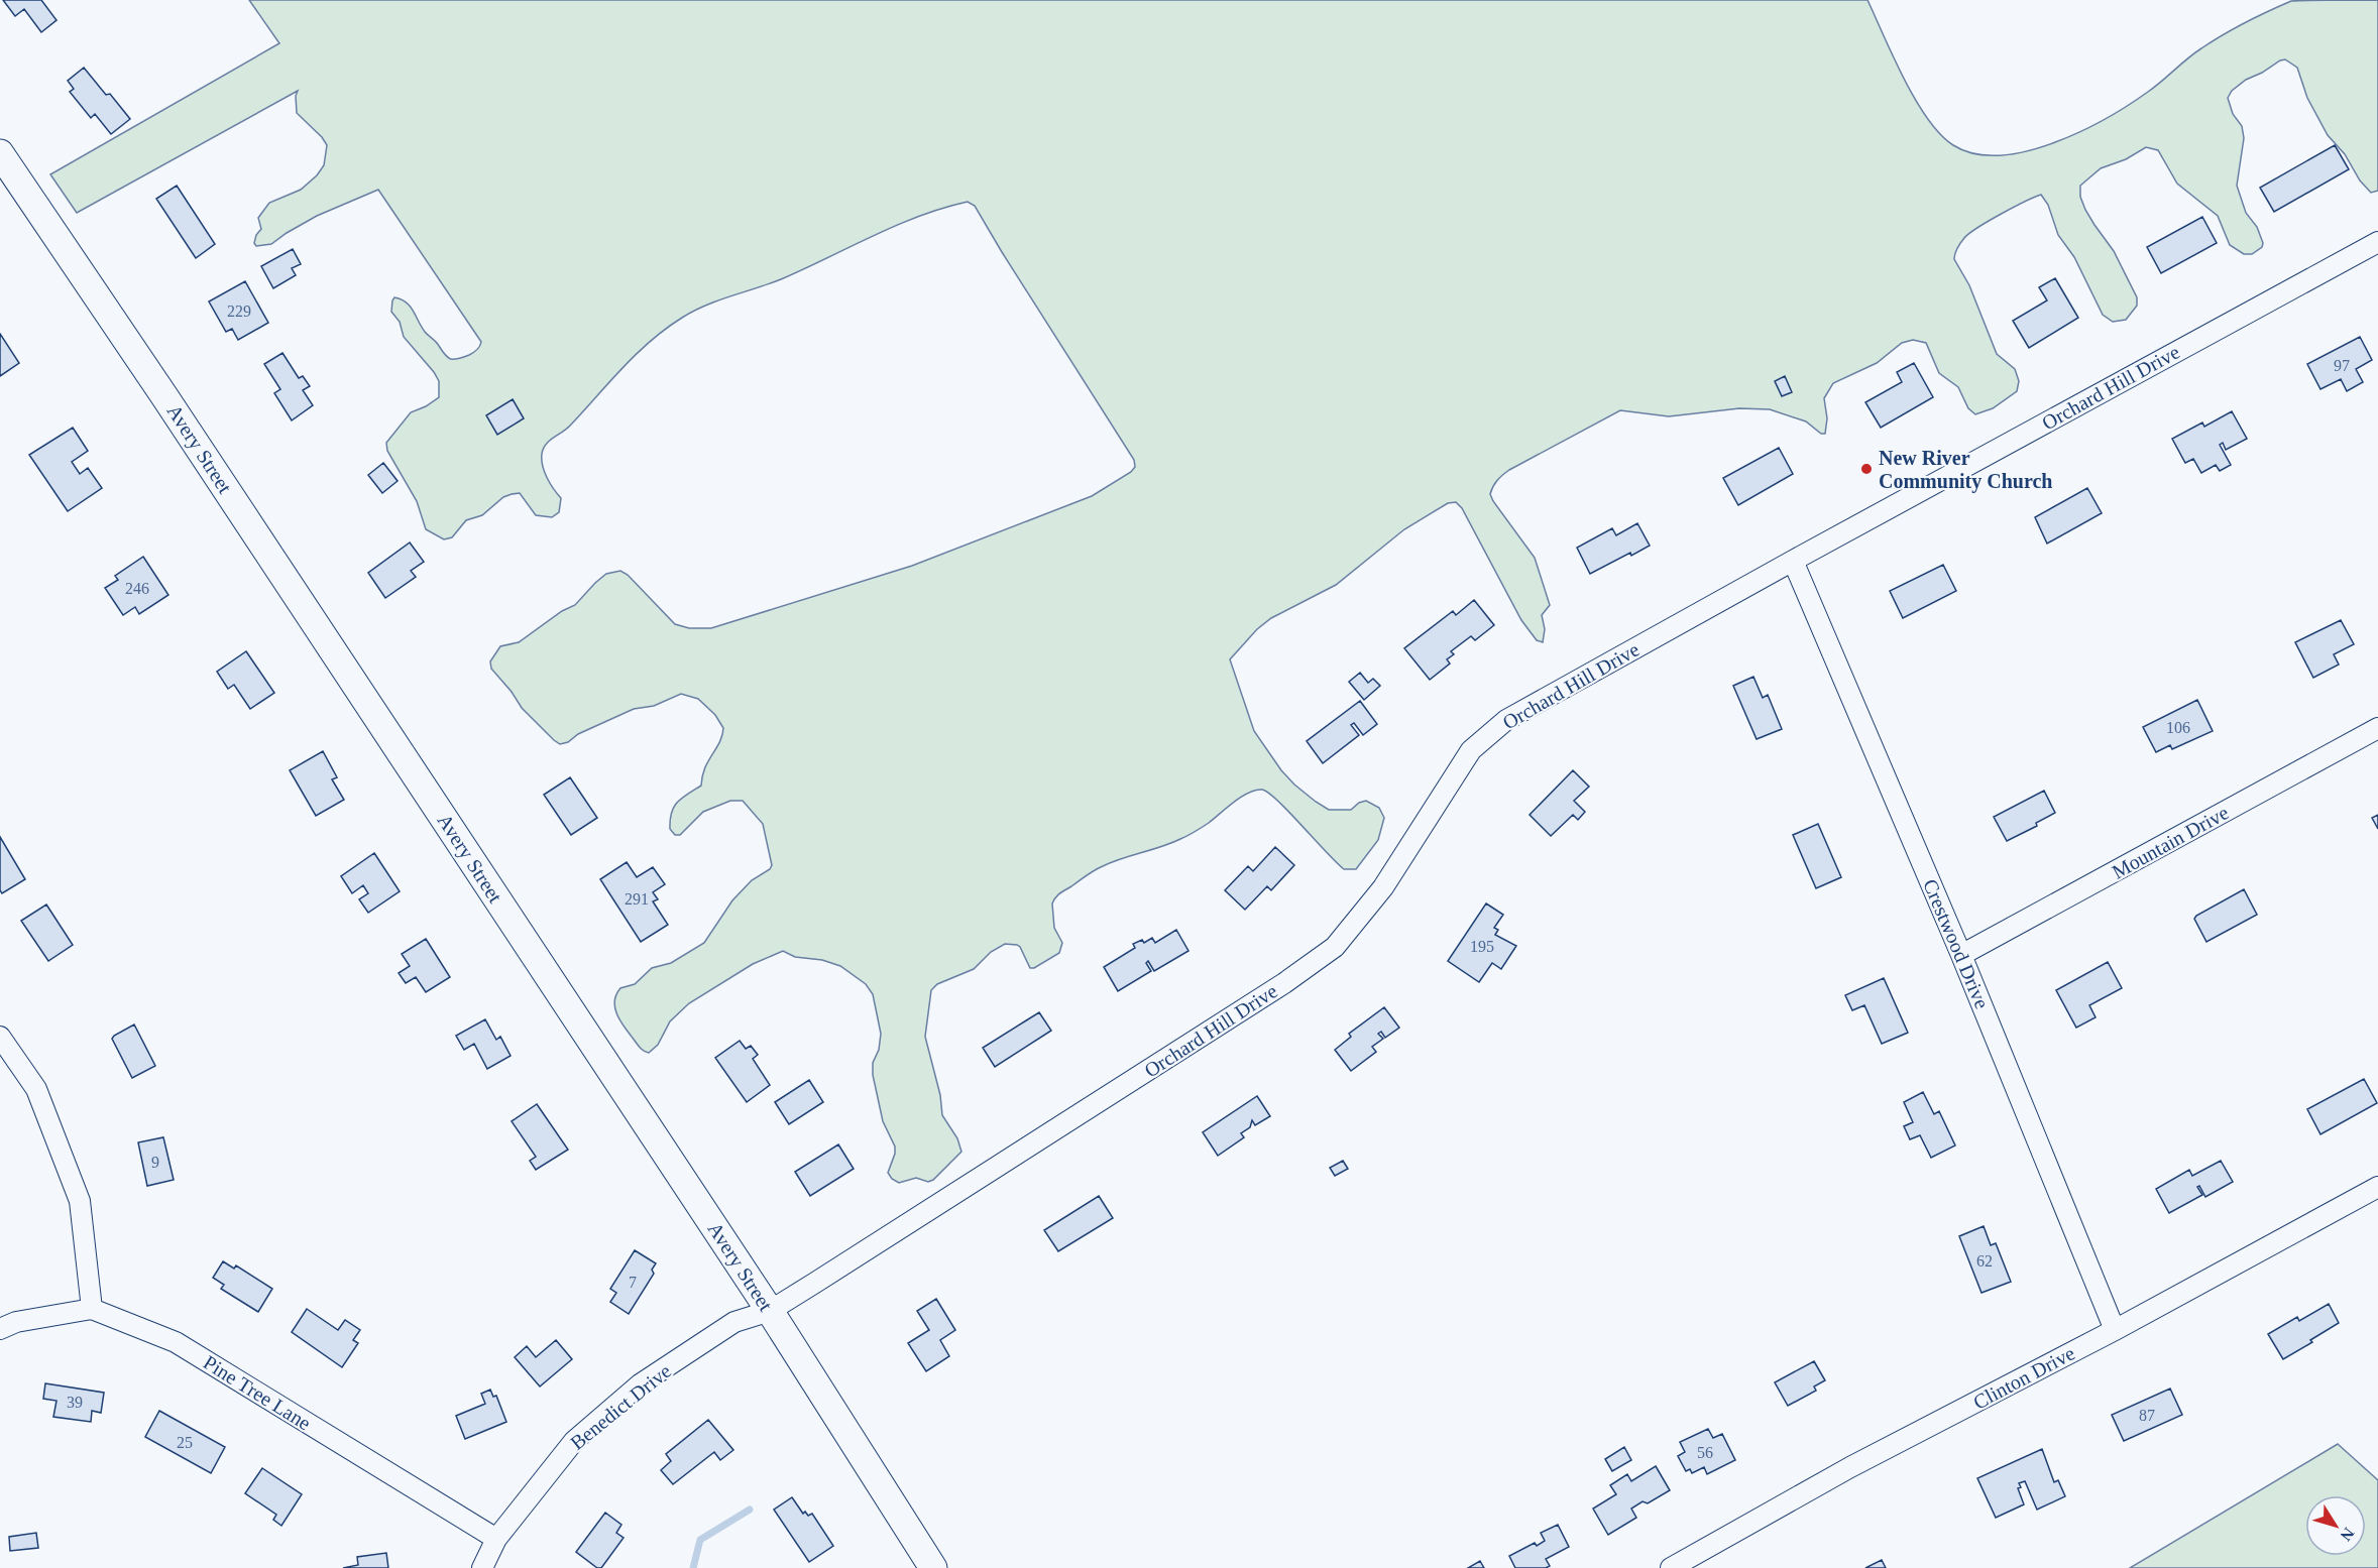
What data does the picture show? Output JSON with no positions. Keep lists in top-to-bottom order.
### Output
{
  "streets": {
    "main road": ["Avery Street"],
    "street": [
      "Orchard Hill Drive",
      "Mountain Drive",
      "Crestwood Drive",
      "Clinton Drive",
      "Pine Tree Lane",
      "Benedict Drive"
    ]
  },
  "crossings": [
    ["Orchard Hill Drive", "Avery Street"],
    ["Orchard Hill Drive", "Crestwood Drive"],
    ["Orchard Hill Drive", "Benedict Drive"],
    ["Avery Street", "Benedict Drive"],
    ["Mountain Drive", "Crestwood Drive"],
    ["Crestwood Drive", "Clinton Drive"],
    ["Pine Tree Lane", "Benedict Drive"]
  ],
  "places": ["New River Community Church"],
  "house_numbers": [
    "229",
    "97",
    "246",
    "106",
    "291",
    "195",
    "9",
    "62",
    "7",
    "39",
    "87",
    "25",
    "56"
  ],
  "north": "bottom right"
}
